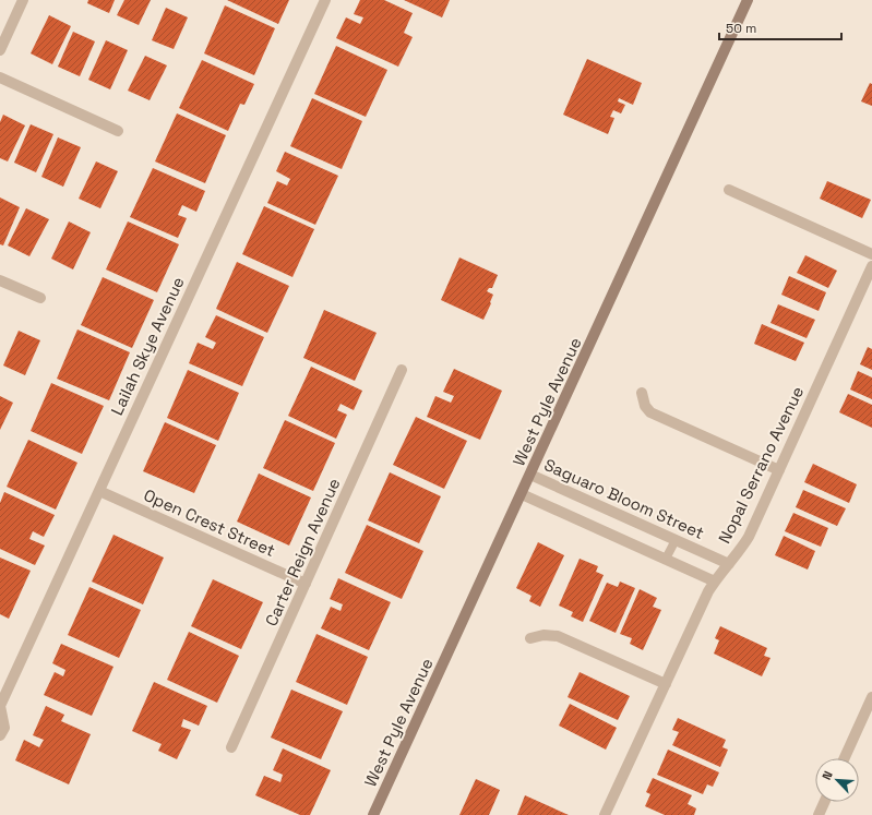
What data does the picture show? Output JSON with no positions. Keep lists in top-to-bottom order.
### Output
{
  "streets": {
    "street": [
      "Lailah Skye Avenue",
      "West Pyle Avenue",
      "Nopal Serrano Avenue",
      "Saguaro Bloom Street",
      "Open Crest Street",
      "Carter Reign Avenue"
    ]
  },
  "crossings": [
    ["Lailah Skye Avenue", "Open Crest Street"],
    ["West Pyle Avenue", "Saguaro Bloom Street"],
    ["Nopal Serrano Avenue", "Saguaro Bloom Street"],
    ["Open Crest Street", "Carter Reign Avenue"]
  ],
  "scale_bar": "50 m",
  "north": "top left"
}
